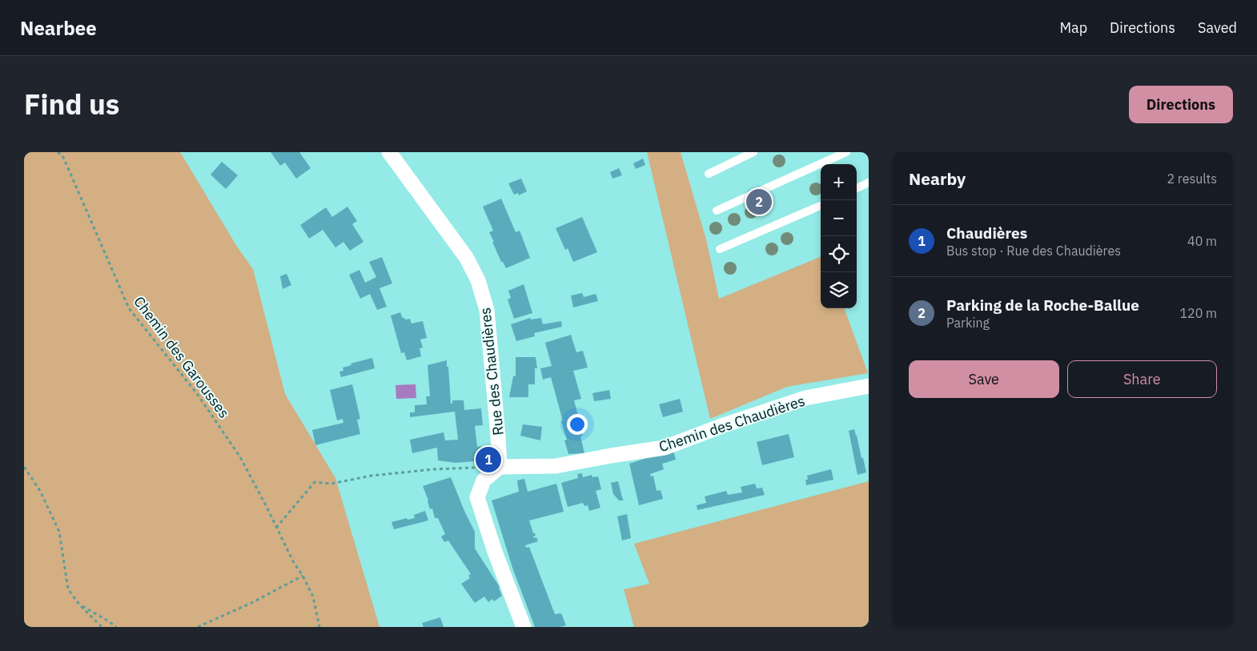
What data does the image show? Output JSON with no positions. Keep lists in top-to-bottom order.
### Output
{
  "streets": {
    "street": ["Rue des Chaudières", "Chemin des Chaudières"],
    "path": ["Chemin des Garousses"]
  },
  "crossings": [
    ["Rue des Chaudières", "Chemin des Chaudières"]
  ],
  "page": {
    "header": "Nearbee",
    "nav": ["Map", "Directions", "Saved"],
    "title": "Find us",
    "buttons": [
      "Directions",
      ["Save", "Share"]
    ],
    "heading": ["Nearby", "2 results"],
    "map_buttons": ["+", "−"],
    "pins": ["2", "1"],
    "list": [
      {
        "mark": "1",
        "name": "Chaudières",
        "note": "Bus stop · Rue des Chaudières",
        "value": "40 m"
      },
      {
        "mark": "2",
        "name": "Parking de la Roche-Ballue",
        "note": "Parking",
        "value": "120 m"
      }
    ]
  }
}
